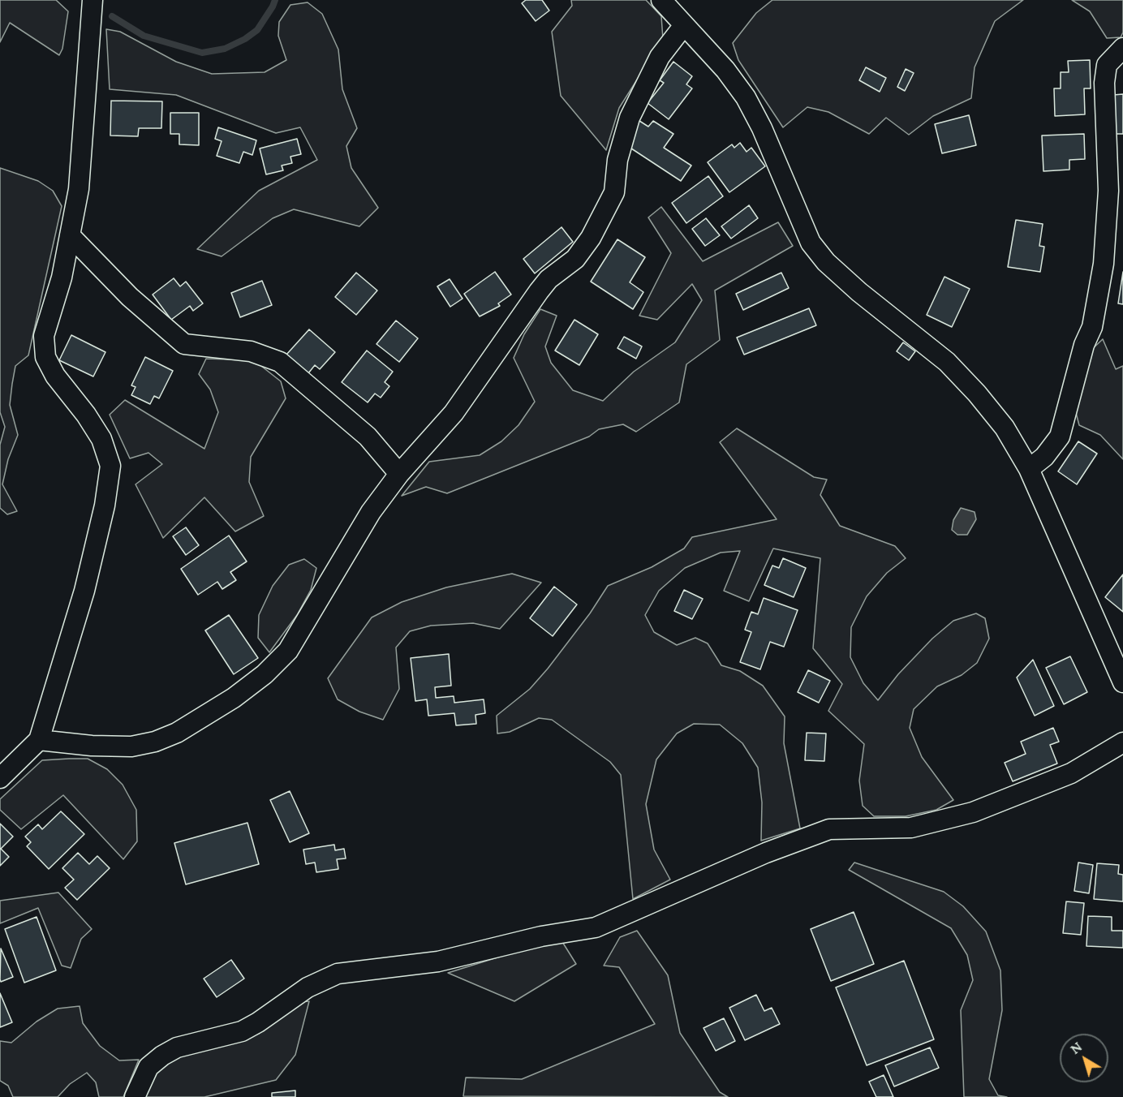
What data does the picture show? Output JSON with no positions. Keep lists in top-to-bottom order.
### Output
{
  "north": "top left"
}
